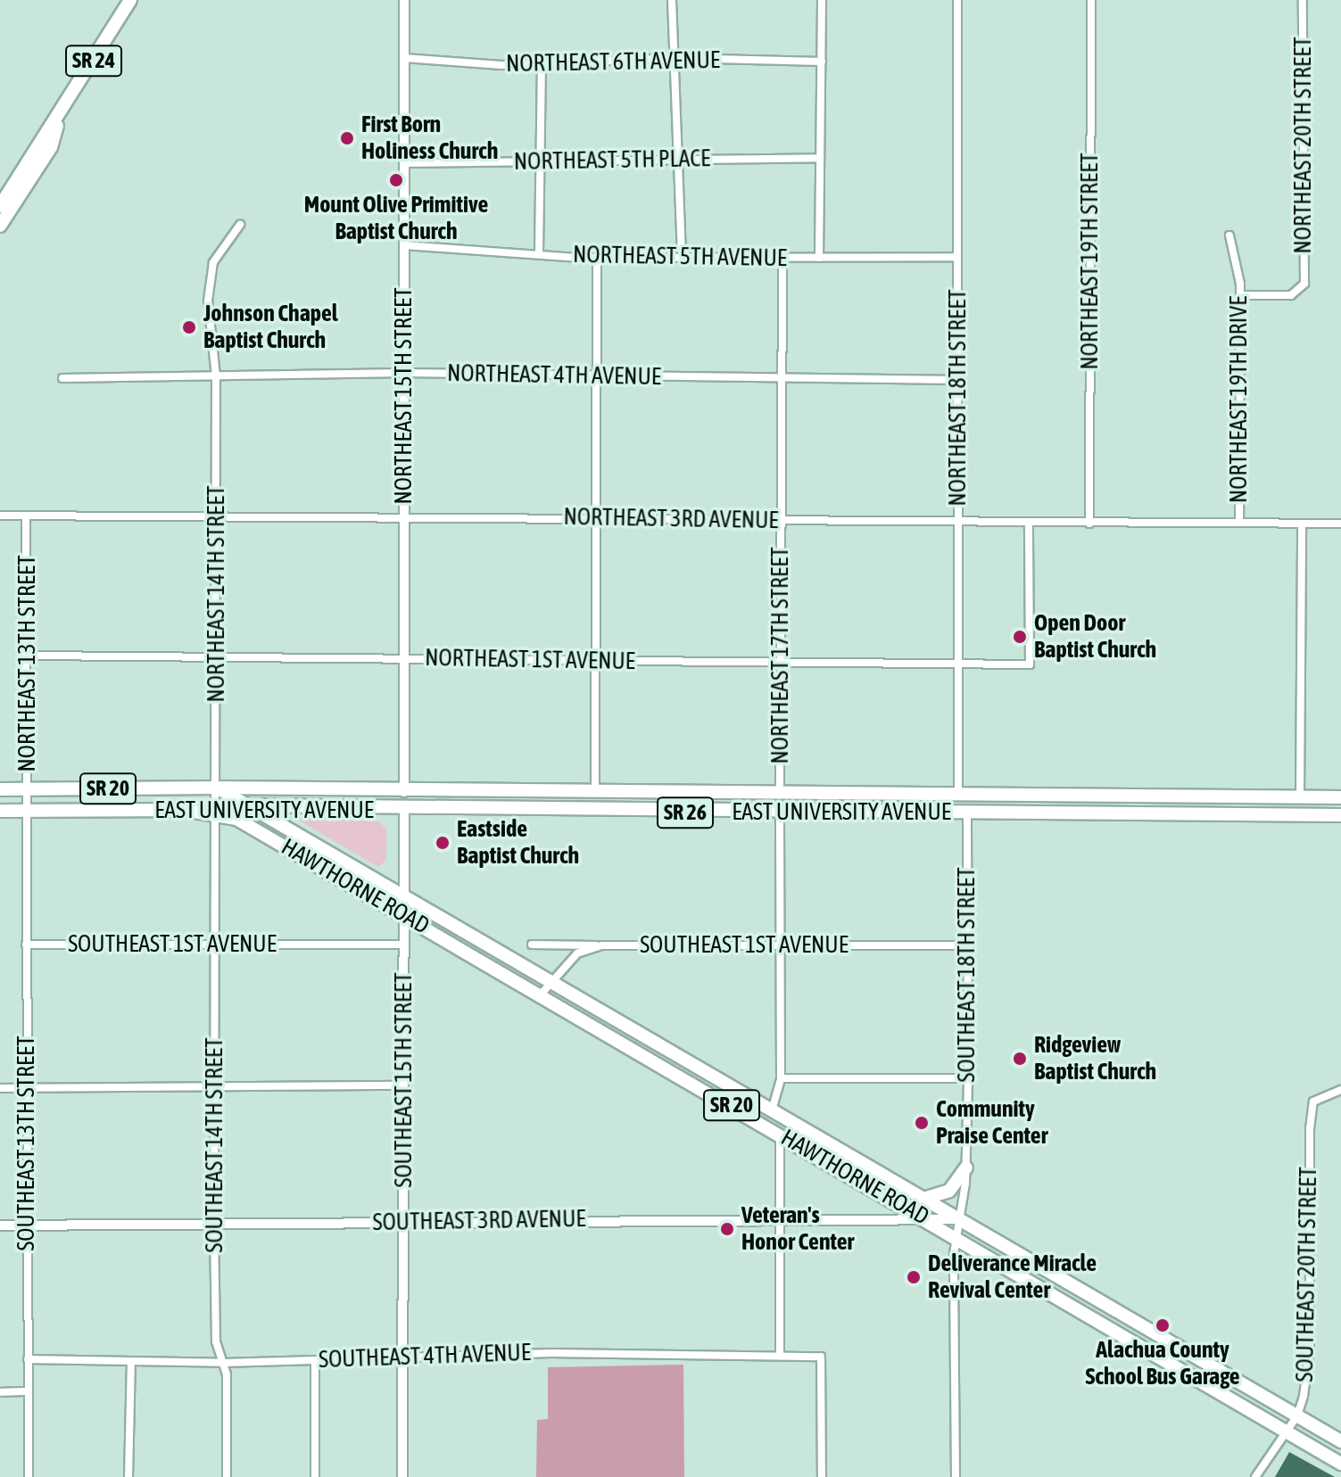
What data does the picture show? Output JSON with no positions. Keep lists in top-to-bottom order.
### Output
{
  "streets": {
    "main road": [
      "SR 24",
      "SR 20",
      "EAST UNIVERSITY AVENUE",
      "SR 26",
      "HAWTHORNE ROAD"
    ],
    "street": [
      "NORTHEAST 6TH AVENUE",
      "NORTHEAST 20TH STREET",
      "NORTHEAST 5TH PLACE",
      "NORTHEAST 5TH AVENUE",
      "NORTHEAST 19TH STREET",
      "NORTHEAST 4TH AVENUE",
      "NORTHEAST 15TH STREET",
      "NORTHEAST 18TH STREET",
      "NORTHEAST 19TH DRIVE",
      "NORTHEAST 3RD AVENUE",
      "NORTHEAST 14TH STREET",
      "NORTHEAST 17TH STREET",
      "NORTHEAST 1ST AVENUE",
      "NORTHEAST 13TH STREET",
      "SOUTHEAST 1ST AVENUE",
      "SOUTHEAST 18TH STREET",
      "SOUTHEAST 15TH STREET",
      "SOUTHEAST 13TH STREET",
      "SOUTHEAST 14TH STREET",
      "SOUTHEAST 3RD AVENUE",
      "SOUTHEAST 20TH STREET",
      "SOUTHEAST 4TH AVENUE"
    ]
  },
  "crossings": [
    ["NORTHEAST 6TH AVENUE", "NORTHEAST 15TH STREET"],
    ["NORTHEAST 20TH STREET", "NORTHEAST 19TH DRIVE"],
    ["NORTHEAST 5TH PLACE", "NORTHEAST 15TH STREET"],
    ["NORTHEAST 5TH AVENUE", "NORTHEAST 15TH STREET"],
    ["NORTHEAST 5TH AVENUE", "NORTHEAST 18TH STREET"],
    ["NORTHEAST 5TH AVENUE", "NORTHEAST 17TH STREET"],
    ["NORTHEAST 19TH STREET", "NORTHEAST 3RD AVENUE"],
    ["NORTHEAST 4TH AVENUE", "NORTHEAST 15TH STREET"],
    ["NORTHEAST 4TH AVENUE", "NORTHEAST 18TH STREET"],
    ["NORTHEAST 4TH AVENUE", "NORTHEAST 14TH STREET"],
    ["NORTHEAST 4TH AVENUE", "NORTHEAST 17TH STREET"],
    ["NORTHEAST 15TH STREET", "NORTHEAST 3RD AVENUE"],
    ["NORTHEAST 15TH STREET", "NORTHEAST 1ST AVENUE"],
    ["NORTHEAST 15TH STREET", "EAST UNIVERSITY AVENUE"],
    ["NORTHEAST 18TH STREET", "NORTHEAST 3RD AVENUE"],
    ["NORTHEAST 18TH STREET", "NORTHEAST 1ST AVENUE"],
    ["NORTHEAST 18TH STREET", "EAST UNIVERSITY AVENUE"],
    ["NORTHEAST 19TH DRIVE", "NORTHEAST 3RD AVENUE"],
    ["NORTHEAST 3RD AVENUE", "NORTHEAST 14TH STREET"],
    ["NORTHEAST 3RD AVENUE", "NORTHEAST 17TH STREET"],
    ["NORTHEAST 3RD AVENUE", "NORTHEAST 1ST AVENUE"],
    ["NORTHEAST 3RD AVENUE", "NORTHEAST 13TH STREET"],
    ["NORTHEAST 14TH STREET", "NORTHEAST 1ST AVENUE"],
    ["NORTHEAST 14TH STREET", "EAST UNIVERSITY AVENUE"],
    ["NORTHEAST 14TH STREET", "HAWTHORNE ROAD"],
    ["NORTHEAST 14TH STREET", "SOUTHEAST 14TH STREET"],
    ["NORTHEAST 17TH STREET", "NORTHEAST 1ST AVENUE"],
    ["NORTHEAST 17TH STREET", "EAST UNIVERSITY AVENUE"],
    ["NORTHEAST 1ST AVENUE", "NORTHEAST 13TH STREET"],
    ["NORTHEAST 13TH STREET", "EAST UNIVERSITY AVENUE"],
    ["NORTHEAST 13TH STREET", "SOUTHEAST 13TH STREET"],
    ["EAST UNIVERSITY AVENUE", "HAWTHORNE ROAD"],
    ["EAST UNIVERSITY AVENUE", "SOUTHEAST 18TH STREET"],
    ["EAST UNIVERSITY AVENUE", "SOUTHEAST 15TH STREET"],
    ["EAST UNIVERSITY AVENUE", "SOUTHEAST 13TH STREET"],
    ["EAST UNIVERSITY AVENUE", "SOUTHEAST 14TH STREET"],
    ["HAWTHORNE ROAD", "SOUTHEAST 1ST AVENUE"],
    ["HAWTHORNE ROAD", "SOUTHEAST 18TH STREET"],
    ["HAWTHORNE ROAD", "SOUTHEAST 15TH STREET"],
    ["HAWTHORNE ROAD", "SOUTHEAST 14TH STREET"],
    ["HAWTHORNE ROAD", "SOUTHEAST 3RD AVENUE"],
    ["HAWTHORNE ROAD", "SOUTHEAST 20TH STREET"],
    ["SOUTHEAST 1ST AVENUE", "SOUTHEAST 18TH STREET"],
    ["SOUTHEAST 1ST AVENUE", "SOUTHEAST 15TH STREET"],
    ["SOUTHEAST 1ST AVENUE", "SOUTHEAST 13TH STREET"],
    ["SOUTHEAST 1ST AVENUE", "SOUTHEAST 14TH STREET"],
    ["SOUTHEAST 18TH STREET", "SOUTHEAST 3RD AVENUE"],
    ["SOUTHEAST 15TH STREET", "SOUTHEAST 3RD AVENUE"],
    ["SOUTHEAST 15TH STREET", "SOUTHEAST 4TH AVENUE"],
    ["SOUTHEAST 13TH STREET", "SOUTHEAST 3RD AVENUE"],
    ["SOUTHEAST 13TH STREET", "SOUTHEAST 4TH AVENUE"],
    ["SOUTHEAST 14TH STREET", "SOUTHEAST 3RD AVENUE"],
    ["SOUTHEAST 14TH STREET", "SOUTHEAST 4TH AVENUE"]
  ],
  "places": [
    "First Born Holiness Church",
    "Mount Olive Primitive Baptist Church",
    "Johnson Chapel Baptist Church",
    "Open Door Baptist Church",
    "Eastside Baptist Church",
    "Ridgeview Baptist Church",
    "Community Praise Center",
    "Veteran's Honor Center",
    "Deliverance Miracle Revival Center",
    "Alachua County School Bus Garage"
  ]
}
